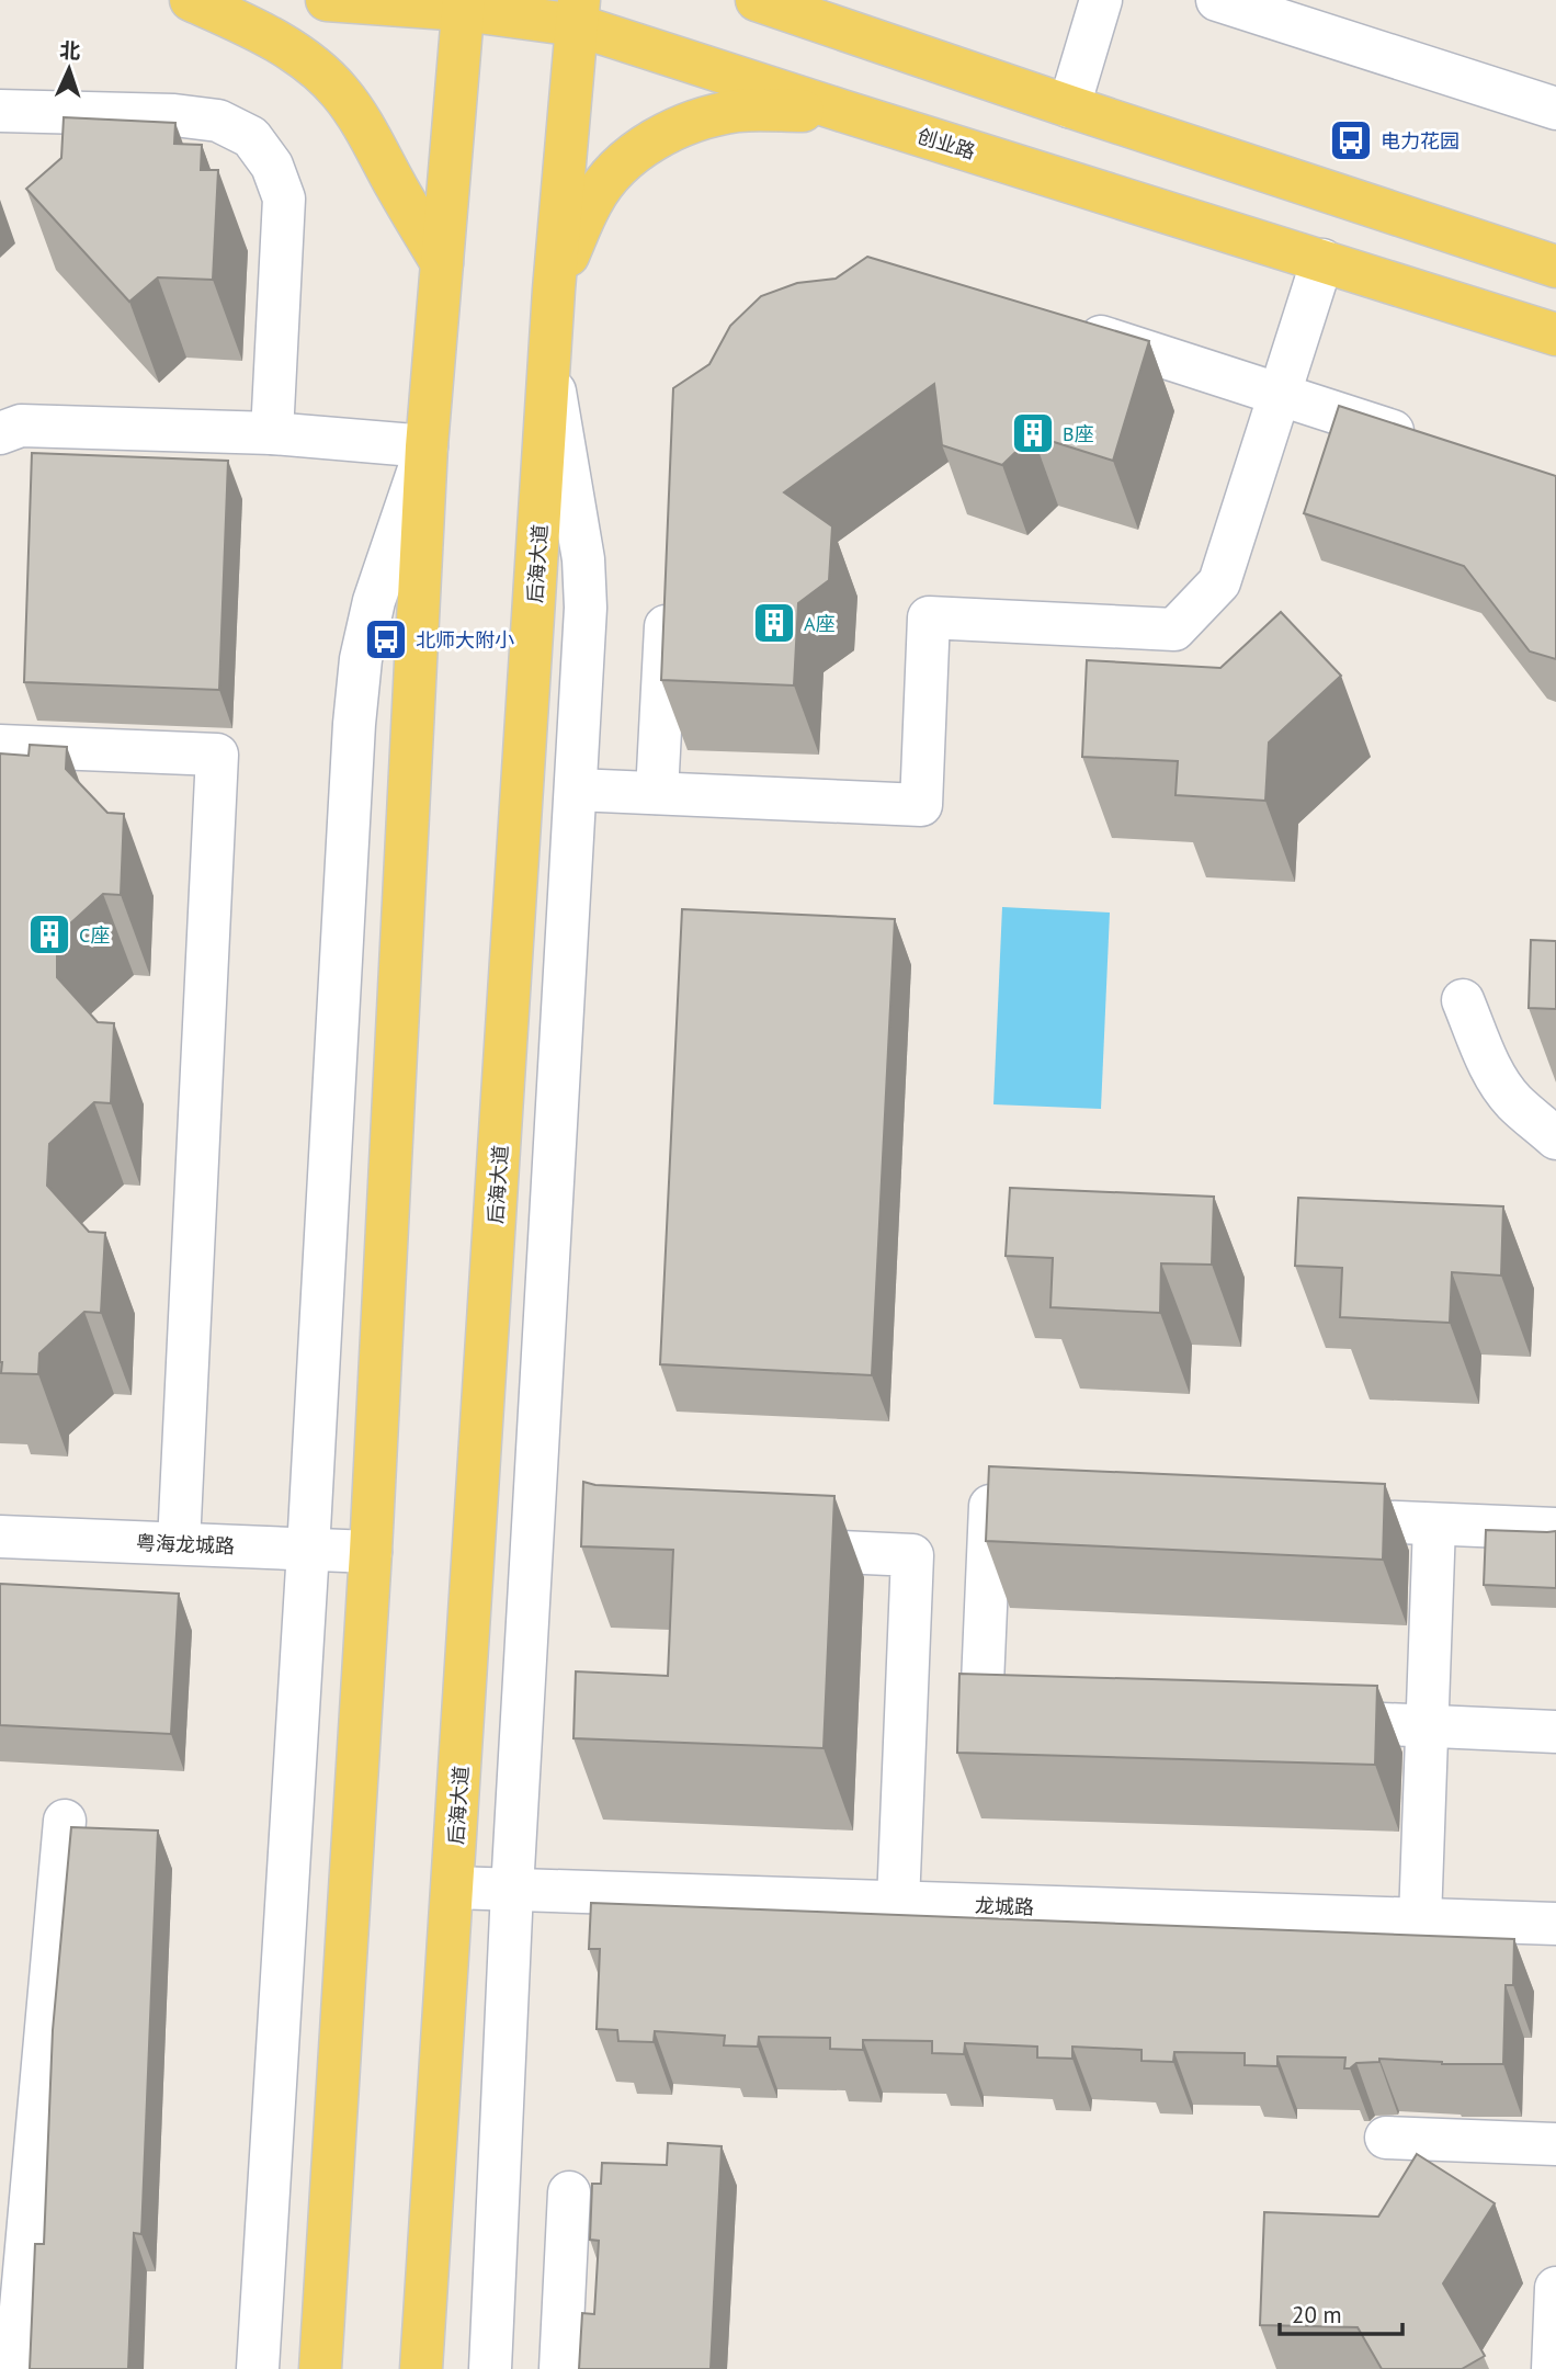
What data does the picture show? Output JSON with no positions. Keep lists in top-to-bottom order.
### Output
{
  "streets": {
    "main road": ["创业路", "后海大道"],
    "street": ["粤海龙城路", "龙城路"]
  },
  "crossings": [
    ["创业路", "后海大道"],
    ["后海大道", "龙城路"]
  ],
  "places": {
    "bus stop": ["电力花园", "北师大附小"],
    "building": ["B座", "A座", "C座"]
  },
  "scale_bar": "20 m",
  "north": "top"
}
